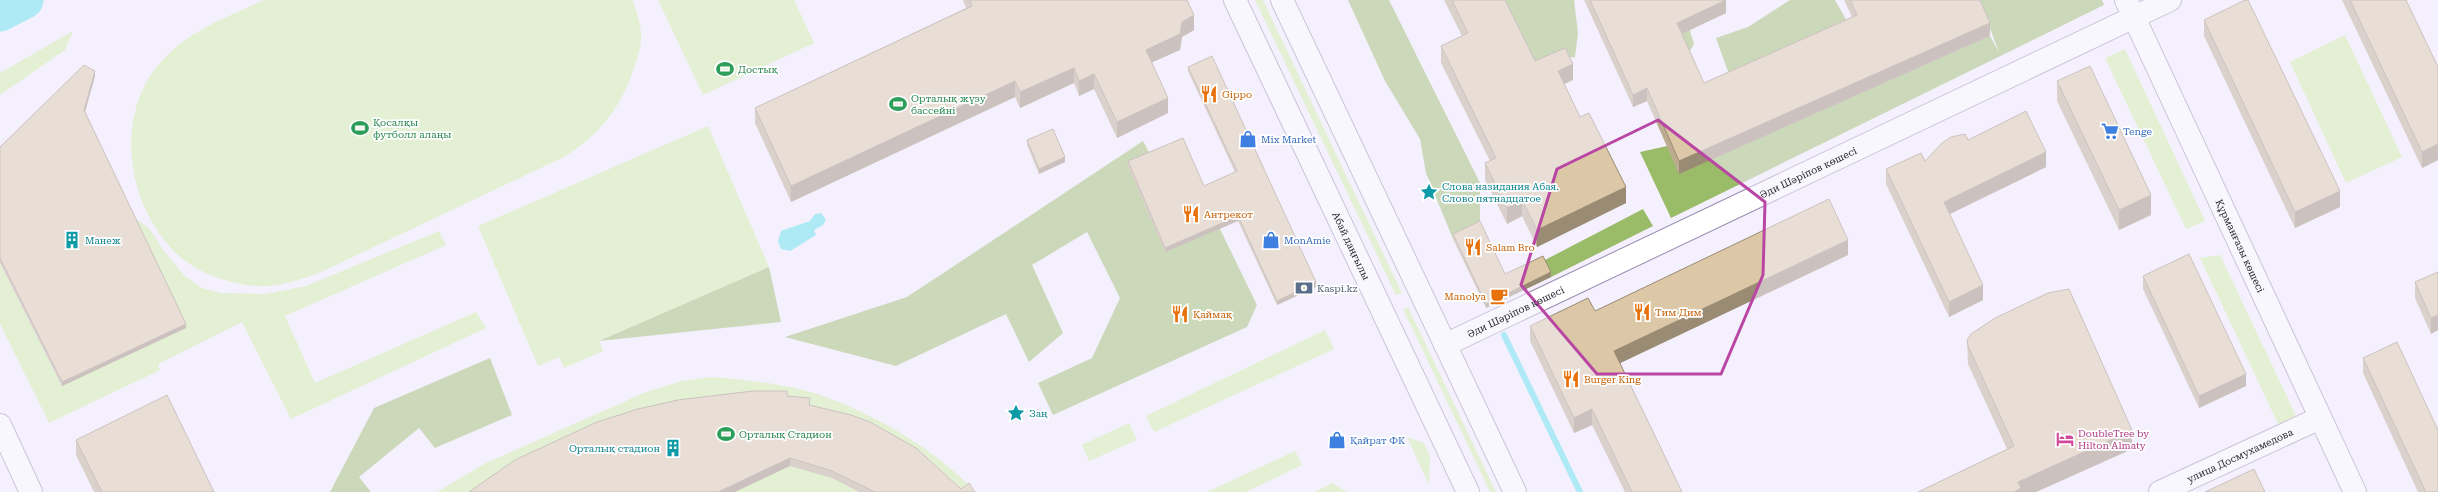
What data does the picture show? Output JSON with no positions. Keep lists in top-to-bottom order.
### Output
{
  "streets": {
    "street": [
      "Әди Шәріпов көшесі",
      "Абай даңғылы",
      "Құрманғазы көшесі",
      "улица Досмухамедова"
    ]
  },
  "crossings": [
    ["Әди Шәріпов көшесі", "Құрманғазы көшесі"],
    ["Құрманғазы көшесі", "улица Досмухамедова"]
  ],
  "places": {
    "sports": [
      "Достық",
      "Орталық жүзу бассейні",
      "Қосалқы футболл алаңы",
      "Орталық Стадион"
    ],
    "restaurant": [
      "Gippo",
      "Антрекот",
      "Salam Bro",
      "Тим Дим",
      "Қаймақ",
      "Burger King"
    ],
    "supermarket": ["Tenge"],
    "shop": ["Mix Market", "MonAmie", "Қайрат ФК"],
    "place": ["Слова назидания Абая. Слово пятнадцатое", "Заң"],
    "building": ["Манеж", "Орталық стадион"],
    "bank": ["Kaspi.kz"],
    "cafe": ["Manolya"],
    "hotel": ["DoubleTree by Hilton Almaty"]
  }
}
